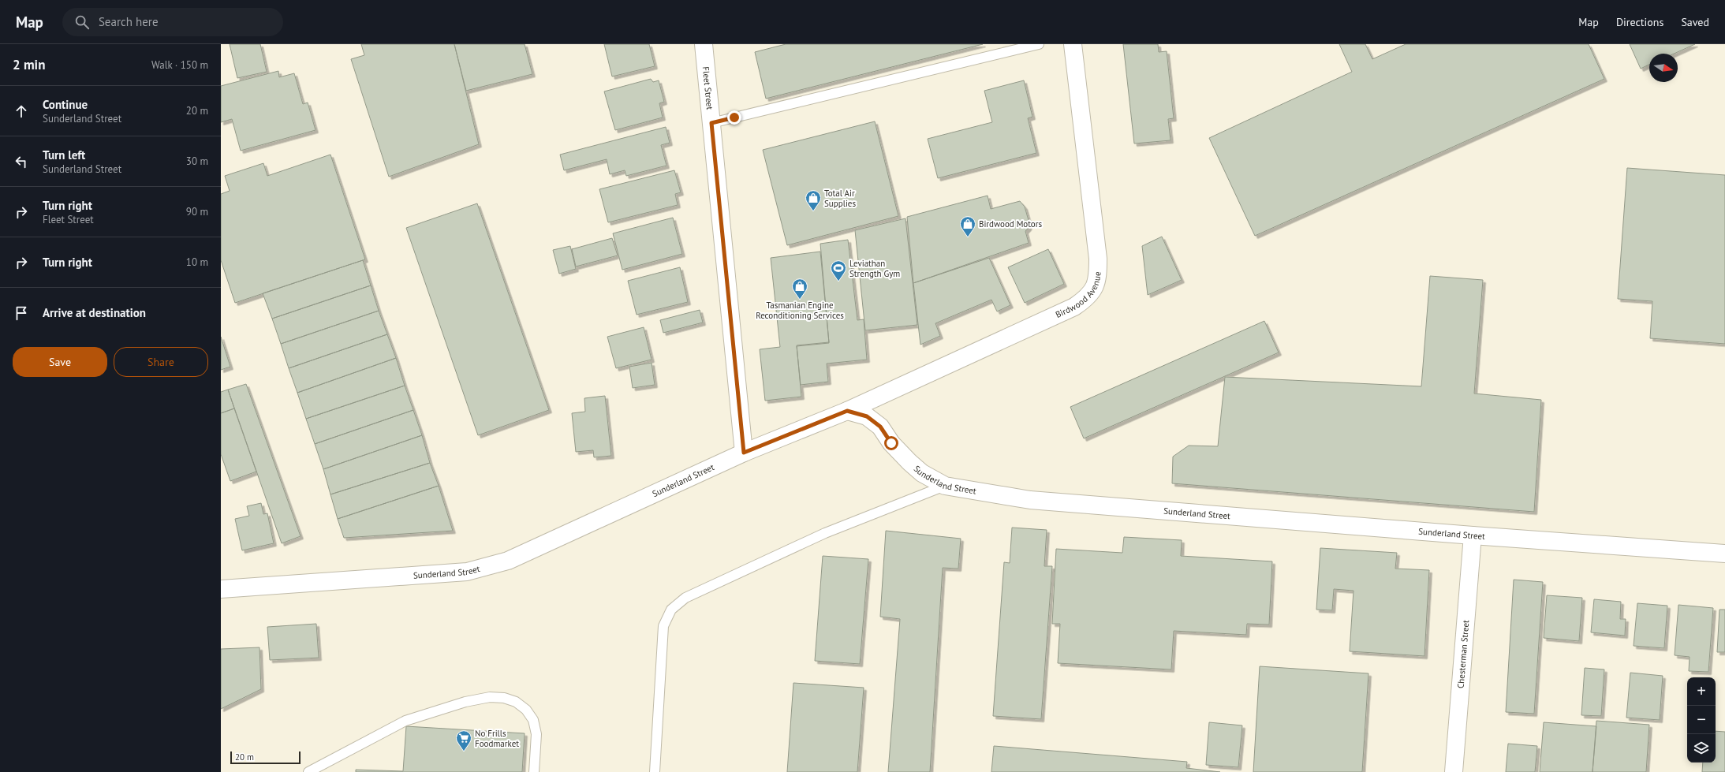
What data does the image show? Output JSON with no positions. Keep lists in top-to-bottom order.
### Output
{
  "streets": {
    "street": [
      "Fleet Street",
      "Birdwood Avenue",
      "Sunderland Street",
      "Chesterman Street"
    ]
  },
  "crossings": [
    ["Fleet Street", "Sunderland Street"],
    ["Birdwood Avenue", "Sunderland Street"],
    ["Sunderland Street", "Chesterman Street"]
  ],
  "places": {
    "shop": ["Total Air Supplies", "Birdwood Motors", "Tasmanian Engine Reconditioning Services"],
    "sports": ["Leviathan Strength Gym"],
    "supermarket": ["No Frills Foodmarket"]
  },
  "scale_bar": "20 m",
  "north": "right",
  "page": {
    "header": "Map",
    "search": "Search here",
    "nav": ["Map", "Directions", "Saved"],
    "heading": ["2 min", "Walk · 150 m"],
    "list": [
      ["Continue", "Sunderland Street", "20 m"],
      ["Turn left", "Sunderland Street", "30 m"],
      ["Turn right", "Fleet Street", "90 m"],
      ["Turn right", "10 m"],
      "Arrive at destination"
    ],
    "buttons": ["Save", "Share"],
    "map_buttons": ["+", "−"],
    "scale": "20 m"
  }
}
